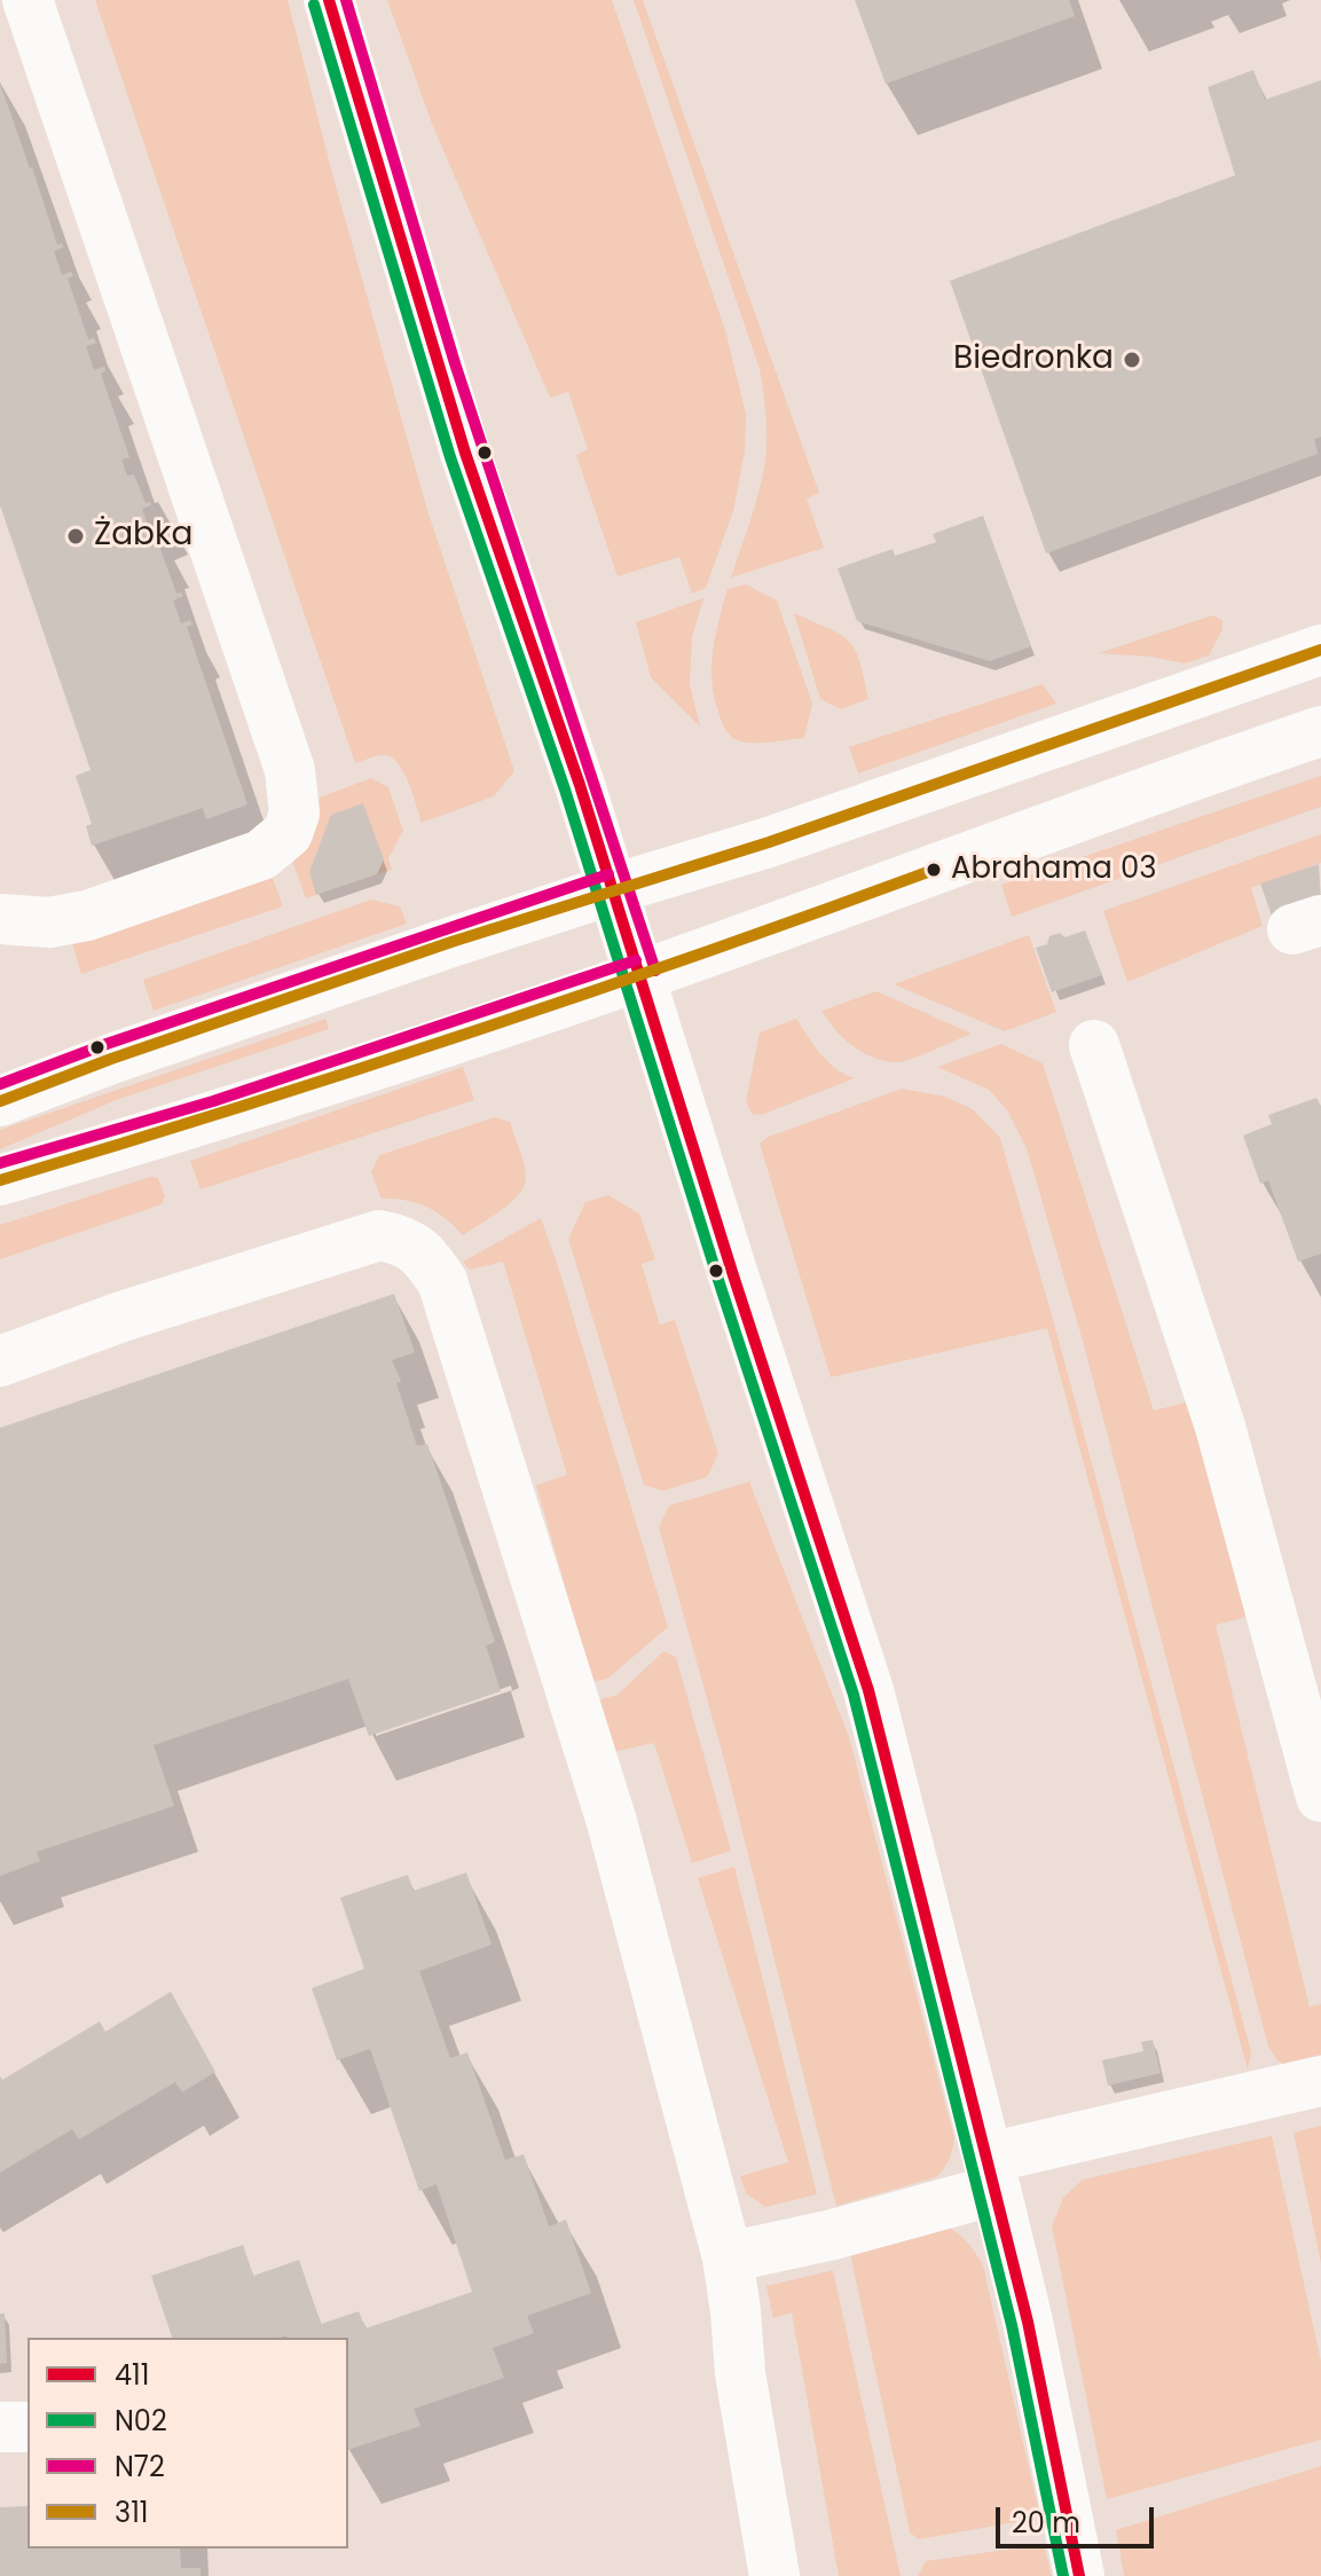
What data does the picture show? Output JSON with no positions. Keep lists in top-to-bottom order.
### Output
{
  "places": ["Biedronka", "Żabka", "Abrahama 03"],
  "lines": [
    "transit line 411",
    "transit line N72",
    "transit line N02",
    "transit line 311"
  ],
  "legend": [
    "411",
    "N02",
    "N72",
    "311"
  ],
  "scale_bar": "20 m"
}
